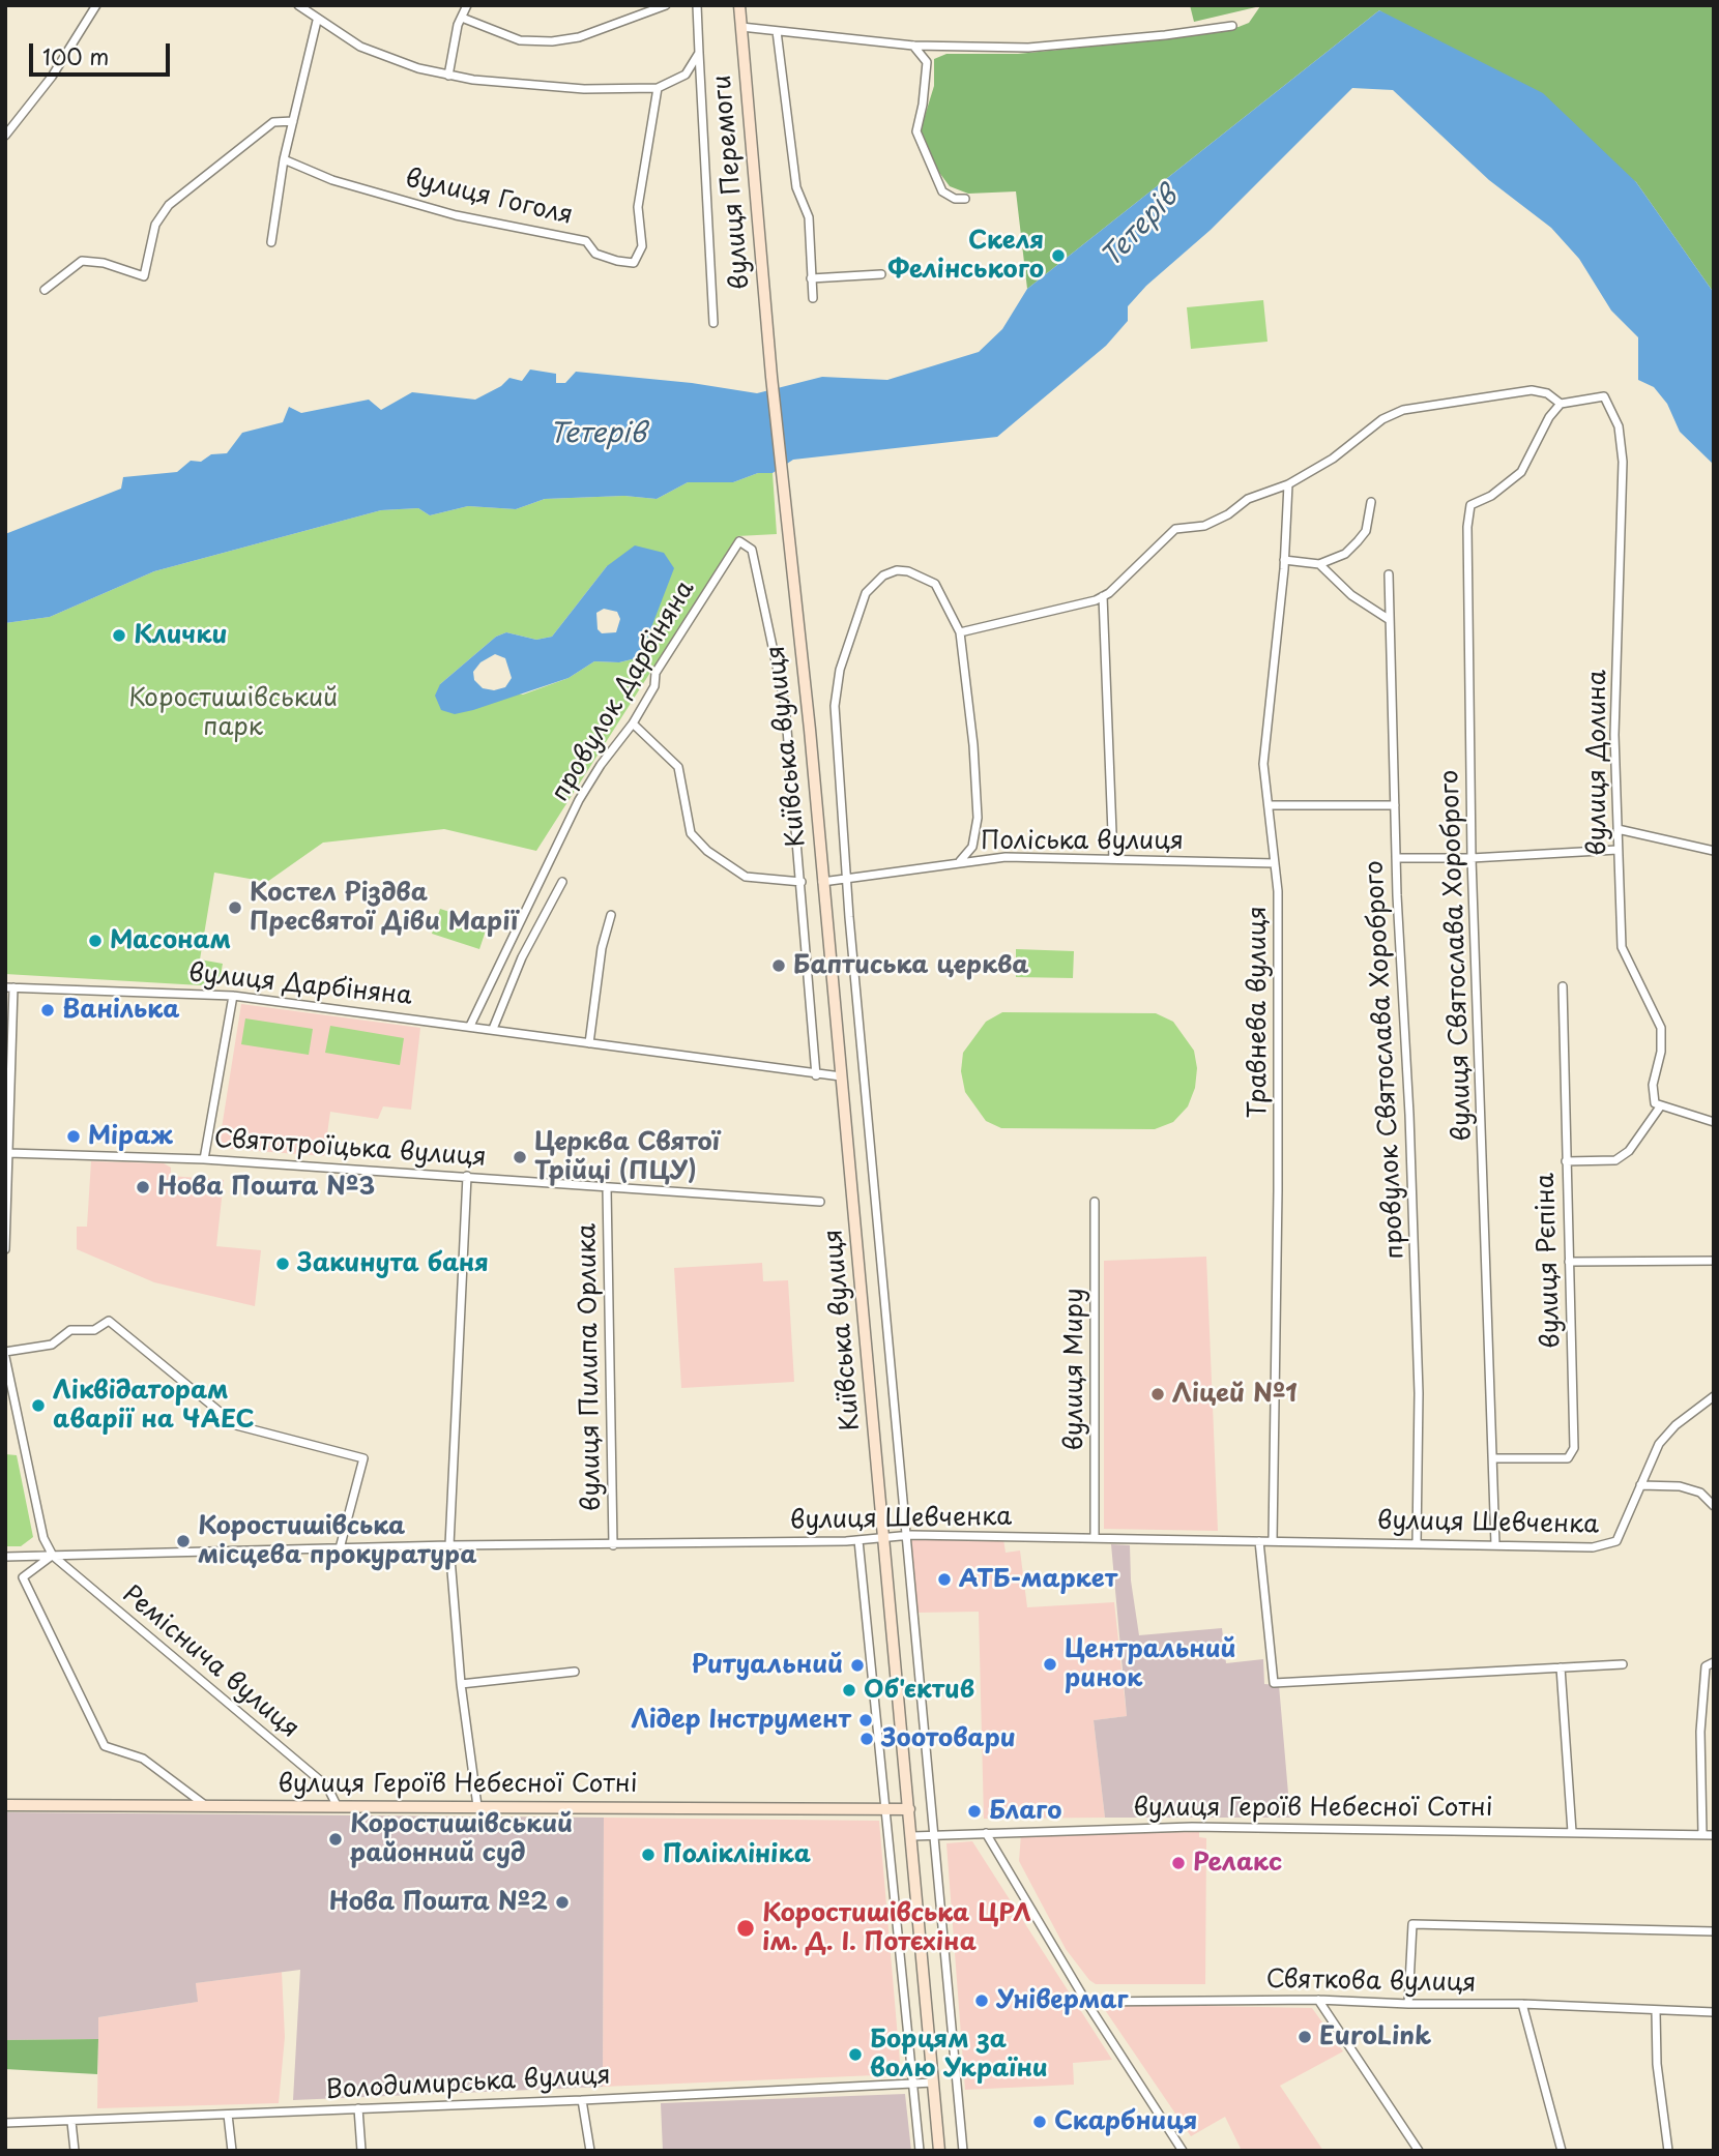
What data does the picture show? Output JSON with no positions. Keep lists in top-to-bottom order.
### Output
{
  "streets": {
    "main road": ["вулиця Перемоги", "Київська вулиця", "вулиця Героїв Небесної Сотні"],
    "street": [
      "вулиця Гоголя",
      "провулок Дарбіняна",
      "вулиця Долина",
      "Поліська вулиця",
      "вулиця Святослава Хороброго",
      "вулиця Дарбіняна",
      "Травнева вулиця",
      "провулок Святослава Хороброго",
      "Святотроїцька вулиця",
      "вулиця Рєпіна",
      "вулиця Пилипа Орлика",
      "вулиця Миру",
      "вулиця Шевченка",
      "Реміснича вулиця",
      "Святкова вулиця",
      "Володимирська вулиця"
    ]
  },
  "crossings": [
    ["вулиця Перемоги", "Київська вулиця"],
    ["провулок Дарбіняна", "Київська вулиця"],
    ["провулок Дарбіняна", "вулиця Дарбіняна"],
    ["Київська вулиця", "Поліська вулиця"],
    ["Київська вулиця", "вулиця Дарбіняна"],
    ["Київська вулиця", "вулиця Шевченка"],
    ["Київська вулиця", "вулиця Героїв Небесної Сотні"],
    ["Київська вулиця", "Володимирська вулиця"],
    ["вулиця Долина", "вулиця Святослава Хороброго"],
    ["Поліська вулиця", "Травнева вулиця"],
    ["вулиця Святослава Хороброго", "вулиця Рєпіна"],
    ["вулиця Святослава Хороброго", "вулиця Шевченка"],
    ["Травнева вулиця", "вулиця Шевченка"],
    ["провулок Святослава Хороброго", "вулиця Шевченка"],
    ["Святотроїцька вулиця", "вулиця Пилипа Орлика"],
    ["вулиця Пилипа Орлика", "вулиця Шевченка"],
    ["вулиця Миру", "вулиця Шевченка"],
    ["вулиця Шевченка", "Реміснича вулиця"],
    ["Реміснича вулиця", "вулиця Героїв Небесної Сотні"]
  ],
  "water": ["Тетерів"],
  "parks": ["Коростишівський парк"],
  "places": [
    "Скеля Фелінського",
    "Клички",
    "Костел Різдва Пресвятої Діви Марії",
    "Масонам",
    "Баптиська церква",
    "Ванілька",
    "Міраж",
    "Церква Святої Трійці (ПЦУ)",
    "Нова Пошта №3",
    "Закинута баня",
    "Ліцей №1",
    "Ліквідаторам аварії на ЧАЕС",
    "Коростишівська місцева прокуратура",
    "АТБ-маркет",
    "Центральний ринок",
    "Ритуальний",
    "Об'єктив",
    "Лідер Інструмент",
    "Зоотовари",
    "Благо",
    "Коростишівський районний суд",
    "Поліклініка",
    "Релакс",
    "Нова Пошта №2",
    "Коростишівська ЦРЛ ім. Д. І. Потєхіна",
    "Універмаг",
    "EuroLink",
    "Борцям за волю України",
    "Скарбниця"
  ],
  "scale_bar": "100 m"
}
